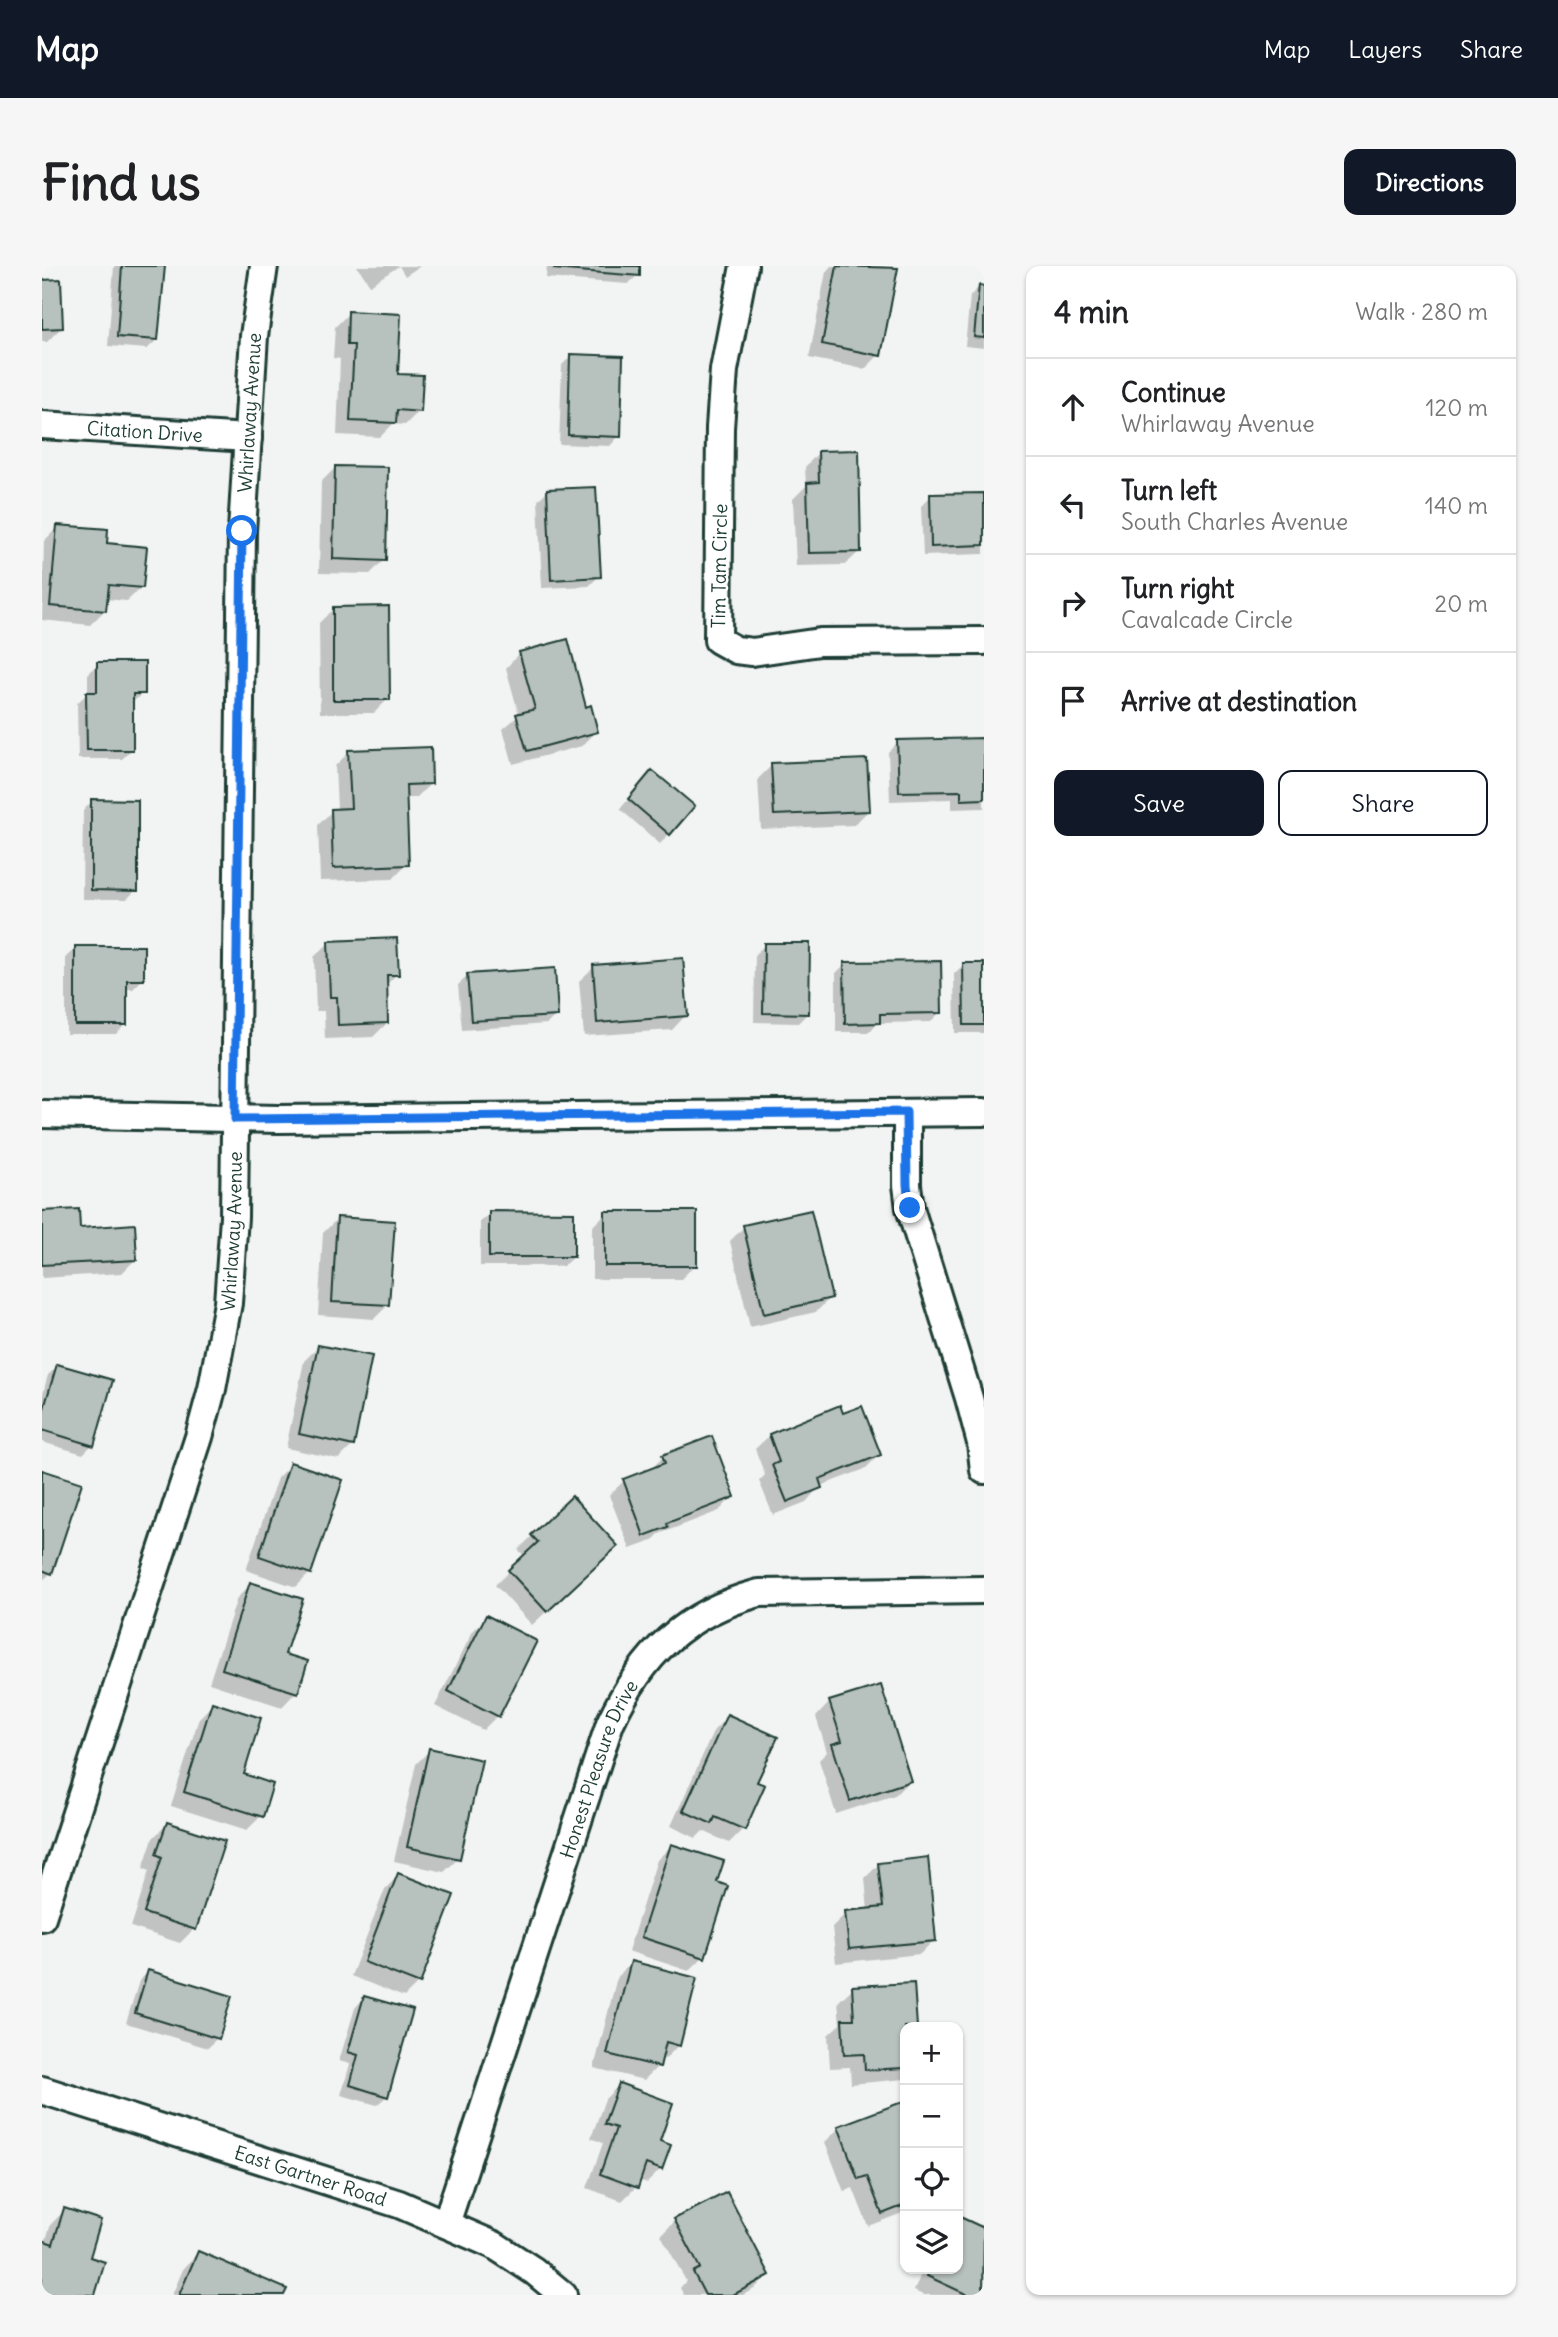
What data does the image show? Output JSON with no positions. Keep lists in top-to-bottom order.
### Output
{
  "streets": {
    "street": [
      "Whirlaway Avenue",
      "Citation Drive",
      "Tim Tam Circle",
      "Honest Pleasure Drive",
      "East Gartner Road"
    ]
  },
  "crossings": [
    ["Whirlaway Avenue", "Citation Drive"],
    ["Honest Pleasure Drive", "East Gartner Road"]
  ],
  "page": {
    "header": "Map",
    "nav": ["Map", "Layers", "Share"],
    "buttons": [
      "Directions",
      ["Save", "Share"]
    ],
    "title": "Find us",
    "heading": ["4 min", "Walk · 280 m"],
    "list": [
      ["Continue", "Whirlaway Avenue", "120 m"],
      ["Turn left", "South Charles Avenue", "140 m"],
      ["Turn right", "Cavalcade Circle", "20 m"],
      "Arrive at destination"
    ],
    "map_buttons": ["+", "−"]
  }
}
